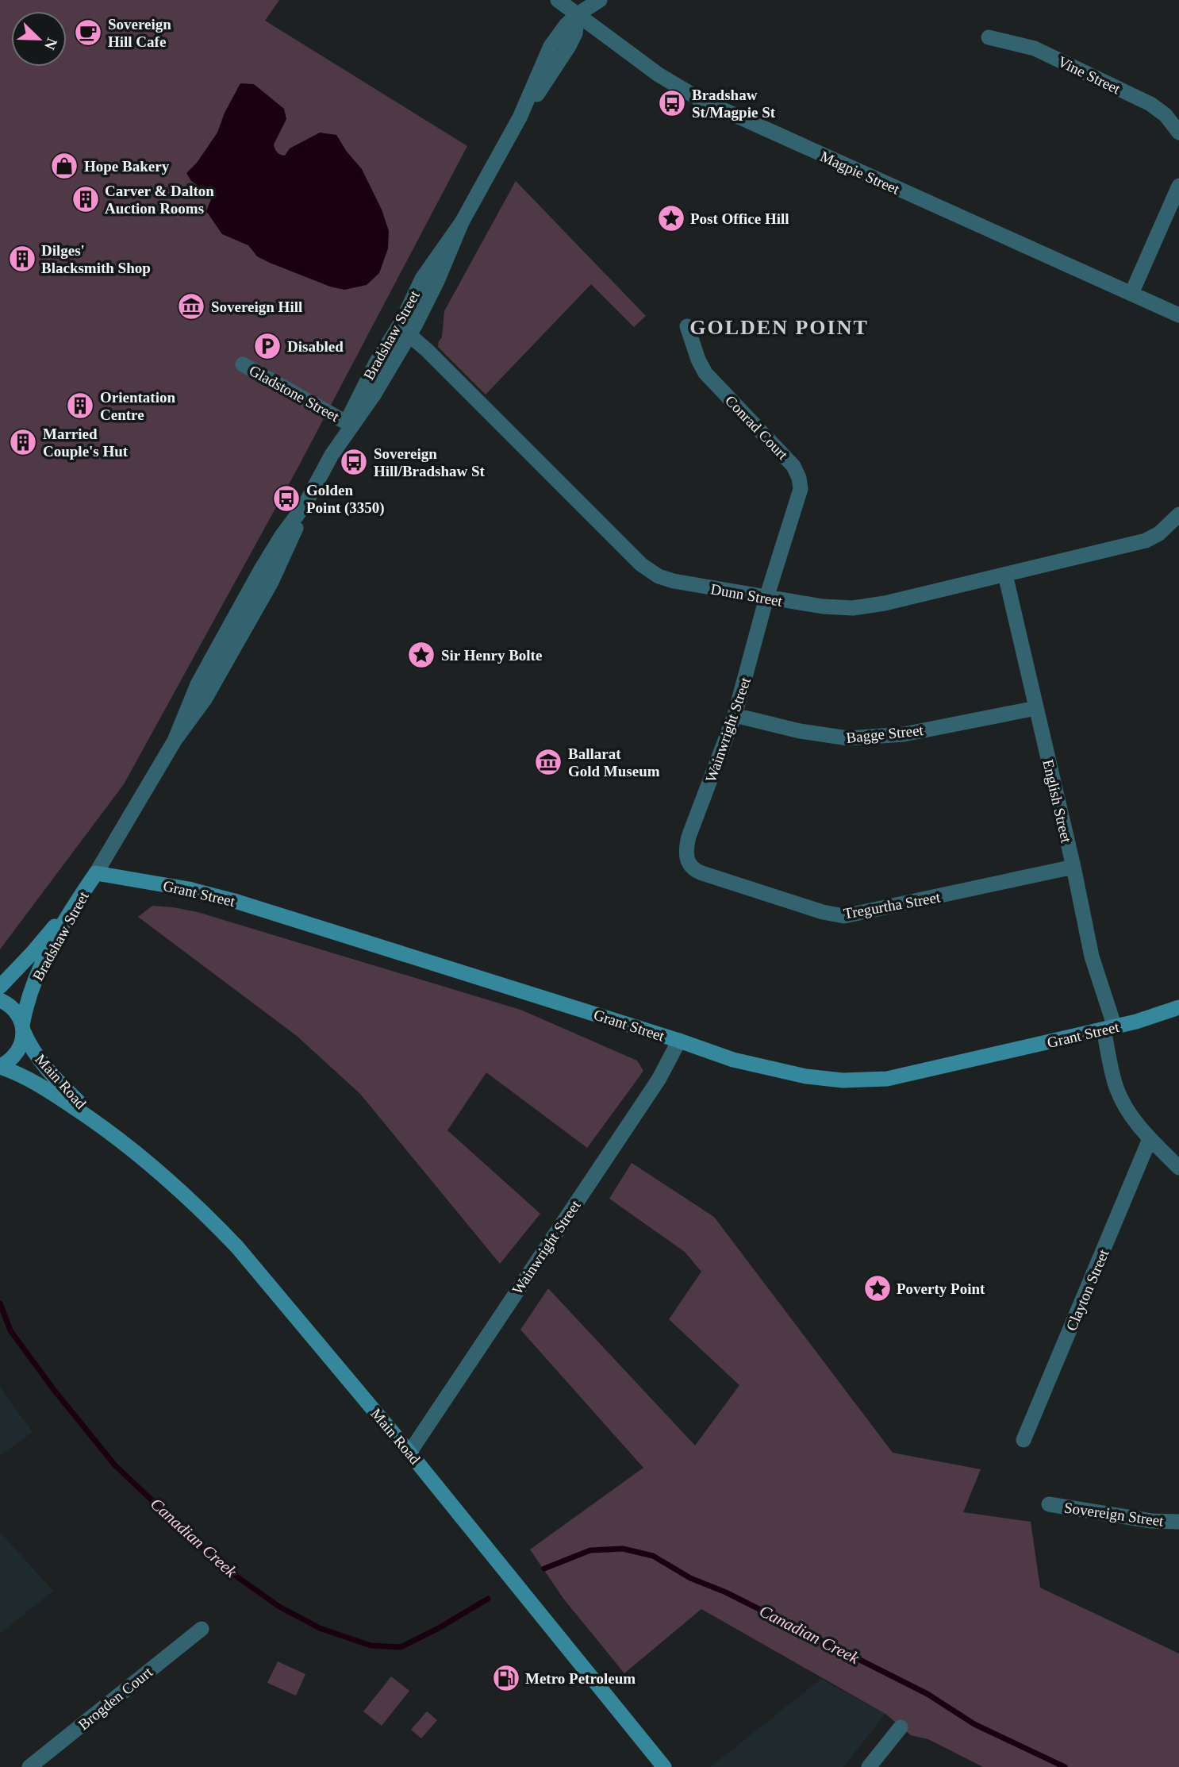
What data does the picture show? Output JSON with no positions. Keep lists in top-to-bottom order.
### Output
{
  "streets": {
    "main road": ["Bradshaw Street", "Grant Street", "Main Road"],
    "street": [
      "Vine Street",
      "Magpie Street",
      "Gladstone Street",
      "Conrad Court",
      "Dunn Street",
      "Wainwright Street",
      "Bagge Street",
      "English Street",
      "Tregurtha Street",
      "Clayton Street",
      "Sovereign Street",
      "Brogden Court"
    ]
  },
  "crossings": [
    ["Magpie Street", "Bradshaw Street"],
    ["Bradshaw Street", "Gladstone Street"],
    ["Bradshaw Street", "Dunn Street"],
    ["Bradshaw Street", "Grant Street"],
    ["Bradshaw Street", "Main Road"],
    ["Conrad Court", "Dunn Street"],
    ["Conrad Court", "Wainwright Street"],
    ["Dunn Street", "Wainwright Street"],
    ["Dunn Street", "English Street"],
    ["Wainwright Street", "Bagge Street"],
    ["Wainwright Street", "Grant Street"],
    ["Wainwright Street", "Tregurtha Street"],
    ["Wainwright Street", "Main Road"],
    ["Bagge Street", "English Street"],
    ["English Street", "Grant Street"],
    ["English Street", "Tregurtha Street"],
    ["English Street", "Clayton Street"]
  ],
  "districts": ["GOLDEN POINT"],
  "water": ["Canadian Creek"],
  "places": {
    "cafe": ["Sovereign Hill Cafe"],
    "bus stop": ["Bradshaw St/Magpie St", "Sovereign Hill/Bradshaw St", "Golden Point (3350)"],
    "shop": ["Hope Bakery"],
    "building": [
      "Carver & Dalton Auction Rooms",
      "Dilges' Blacksmith Shop",
      "Orientation Centre",
      "Married Couple's Hut"
    ],
    "place": ["Post Office Hill", "Sir Henry Bolte", "Poverty Point"],
    "museum": ["Sovereign Hill", "Ballarat Gold Museum"],
    "parking": ["Disabled"],
    "fuel station": ["Metro Petroleum"]
  },
  "north": "bottom right"
}
